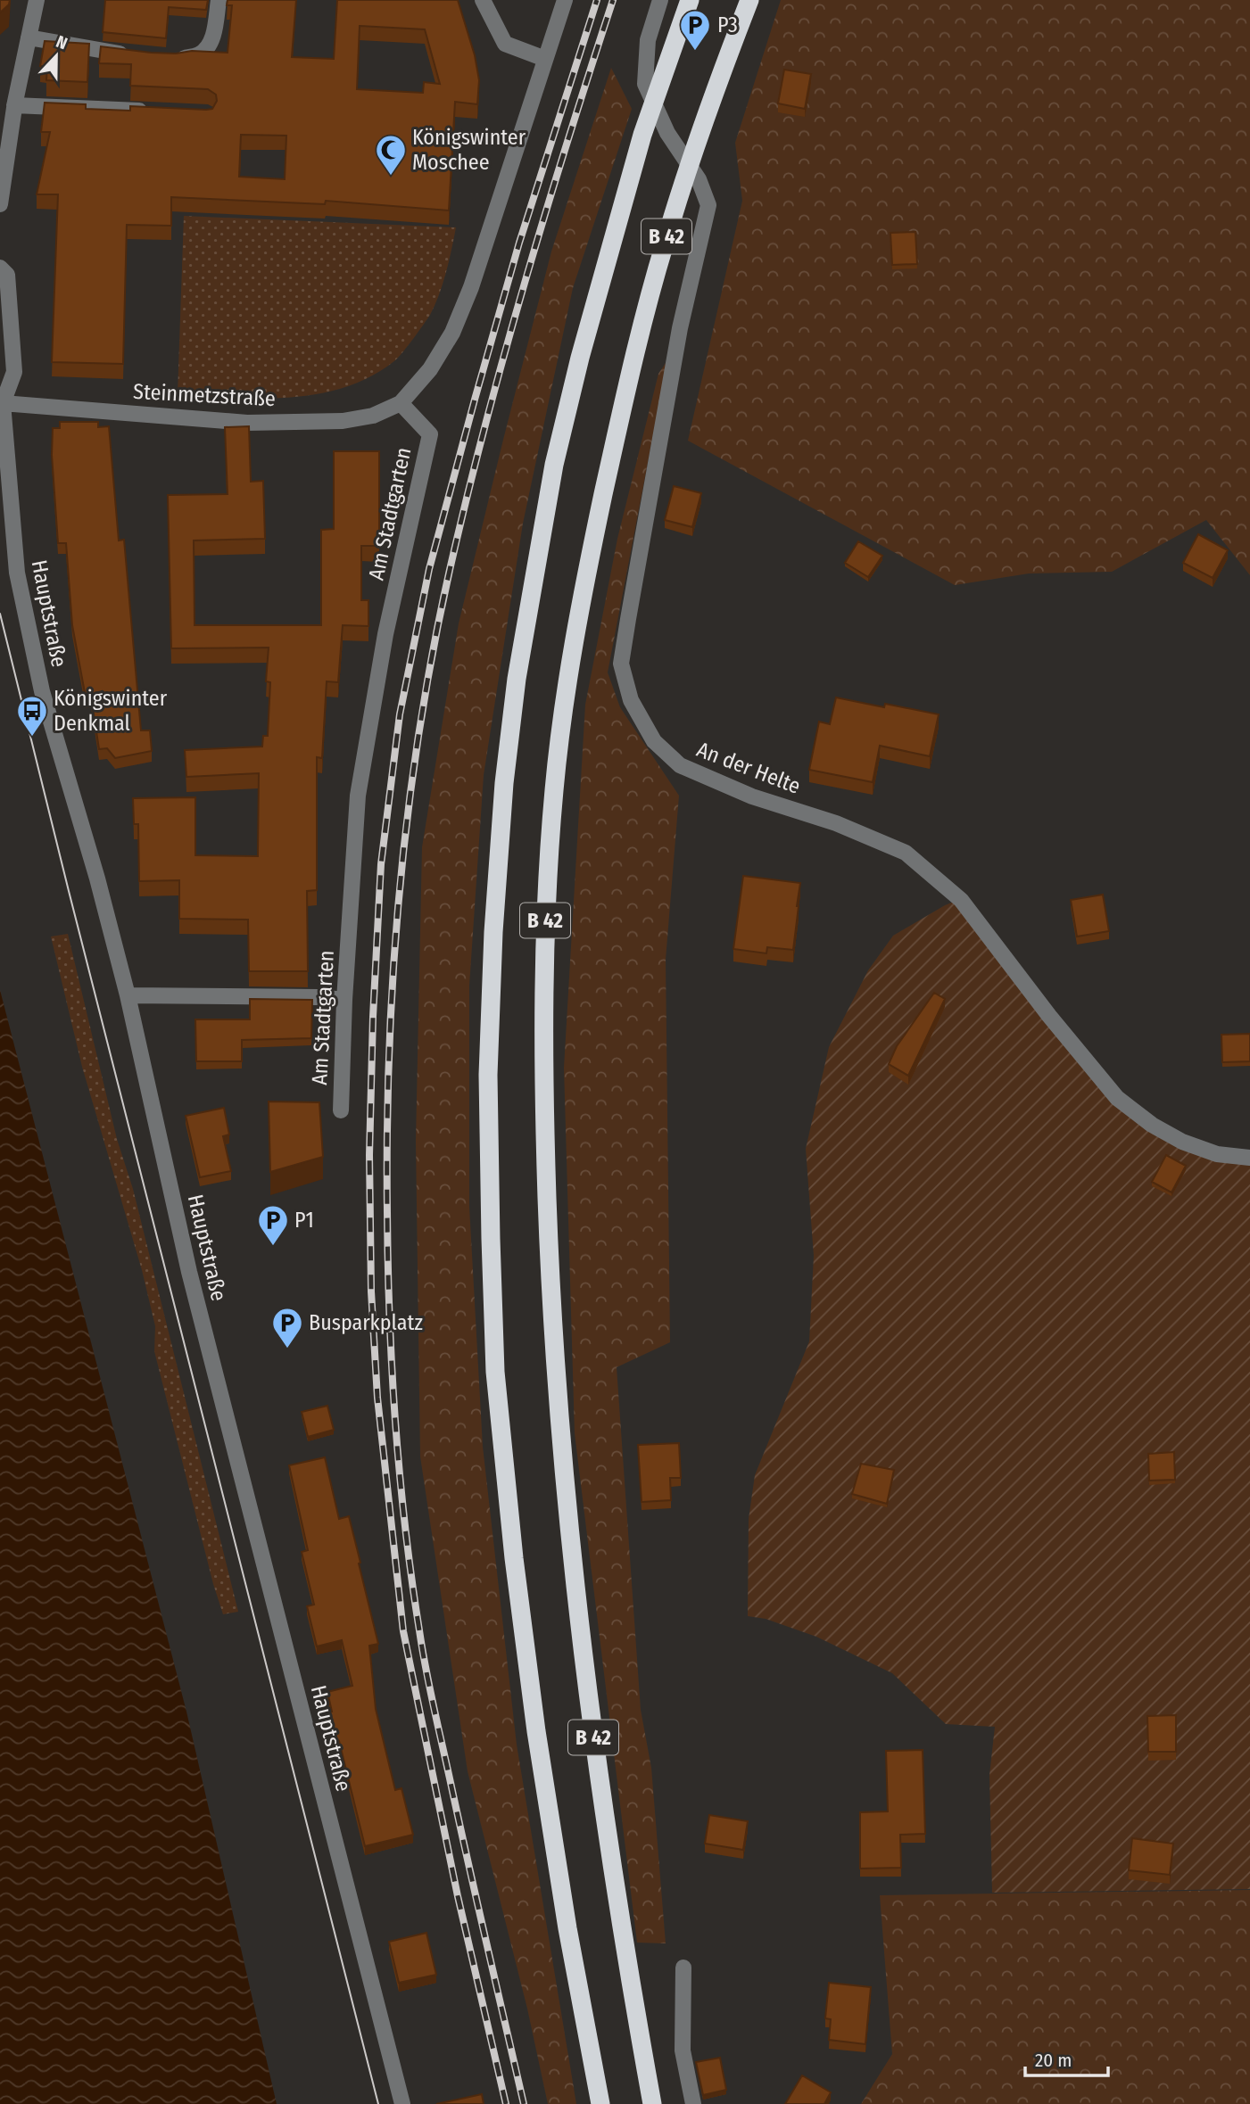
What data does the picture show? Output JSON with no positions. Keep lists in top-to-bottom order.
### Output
{
  "streets": {
    "highway": ["B 42"],
    "street": [
      "Steinmetzstraße",
      "Am Stadtgarten",
      "Hauptstraße",
      "An der Helte"
    ]
  },
  "crossings": [
    ["Steinmetzstraße", "Am Stadtgarten"],
    ["Steinmetzstraße", "Hauptstraße"]
  ],
  "places": {
    "parking": ["P3", "P1", "Busparkplatz"],
    "mosque": ["Königswinter Moschee"],
    "bus stop": ["Königswinter Denkmal"]
  },
  "scale_bar": "20 m",
  "north": "top"
}
